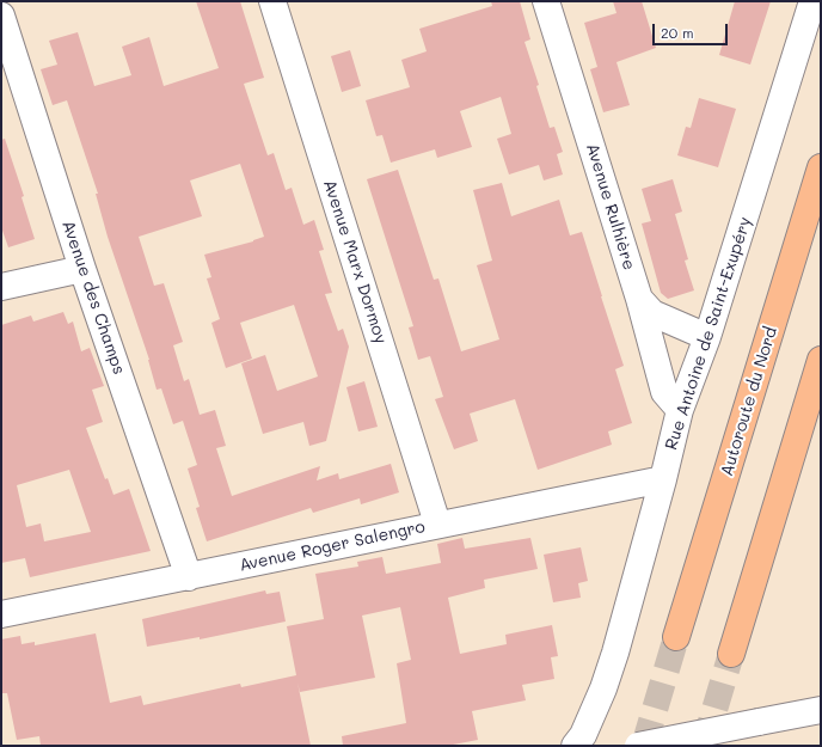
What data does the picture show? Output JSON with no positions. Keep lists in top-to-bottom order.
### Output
{
  "streets": {
    "highway": ["Autoroute du Nord"],
    "street": [
      "Avenue Rulhière",
      "Avenue Marx Dormoy",
      "Avenue des Champs",
      "Rue Antoine de Saint-Exupéry",
      "Avenue Roger Salengro"
    ]
  },
  "crossings": [
    ["Avenue Rulhière", "Rue Antoine de Saint-Exupéry"],
    ["Avenue Marx Dormoy", "Avenue Roger Salengro"],
    ["Avenue des Champs", "Avenue Roger Salengro"],
    ["Rue Antoine de Saint-Exupéry", "Avenue Roger Salengro"]
  ],
  "scale_bar": "20 m"
}
